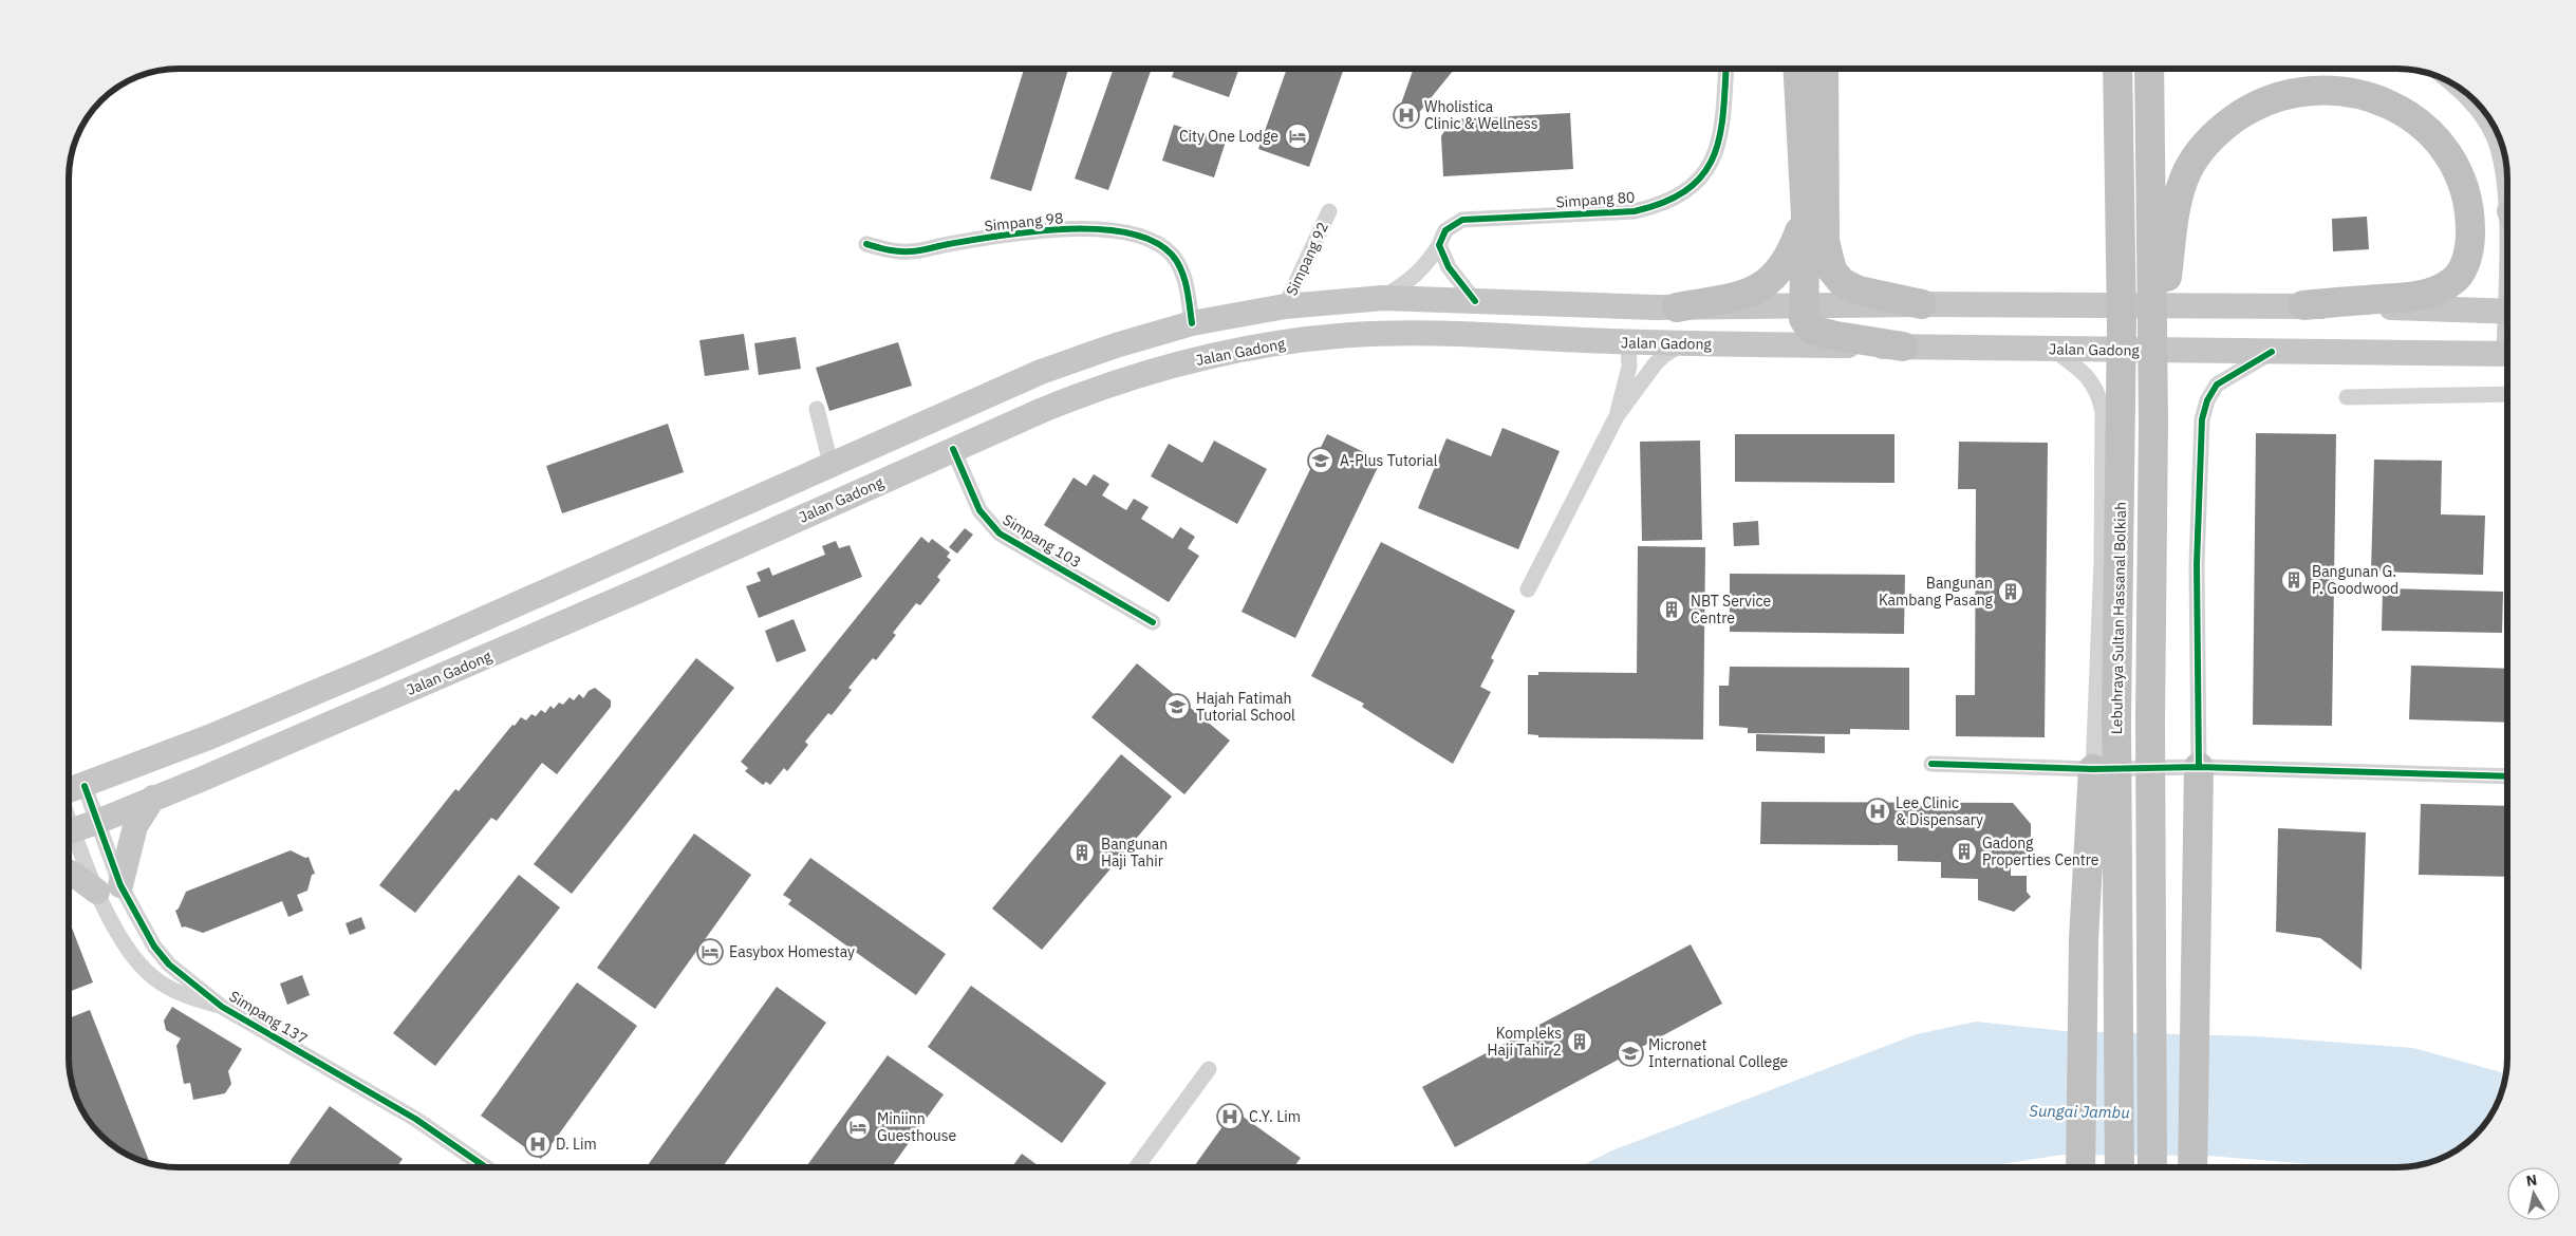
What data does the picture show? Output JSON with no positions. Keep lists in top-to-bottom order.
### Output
{
  "streets": {
    "highway": ["Lebuhraya Sultan Hassanal Bolkiah"],
    "main road": ["Jalan Gadong"],
    "street": [
      "Simpang 80",
      "Simpang 98",
      "Simpang 92",
      "Simpang 103",
      "Simpang 137"
    ]
  },
  "crossings": [
    ["Jalan Gadong", "Simpang 103"],
    ["Jalan Gadong", "Simpang 137"]
  ],
  "water": ["Sungai Jambu"],
  "places": {
    "hospital": [
      "Wholistica Clinic & Wellness",
      "Lee Clinic & Dispensary",
      "C.Y. Lim",
      "D. Lim"
    ],
    "hotel": ["City One Lodge", "Easybox Homestay", "Miniinn Guesthouse"],
    "school or university": ["A-Plus Tutorial", "Hajah Fatimah Tutorial School", "Micronet International College"],
    "building": [
      "Bangunan G. P. Goodwood",
      "Bangunan Kambang Pasang",
      "NBT Service Centre",
      "Gadong Properties Centre",
      "Bangunan Haji Tahir",
      "Kompleks Haji Tahir 2"
    ]
  },
  "north": "top"
}
